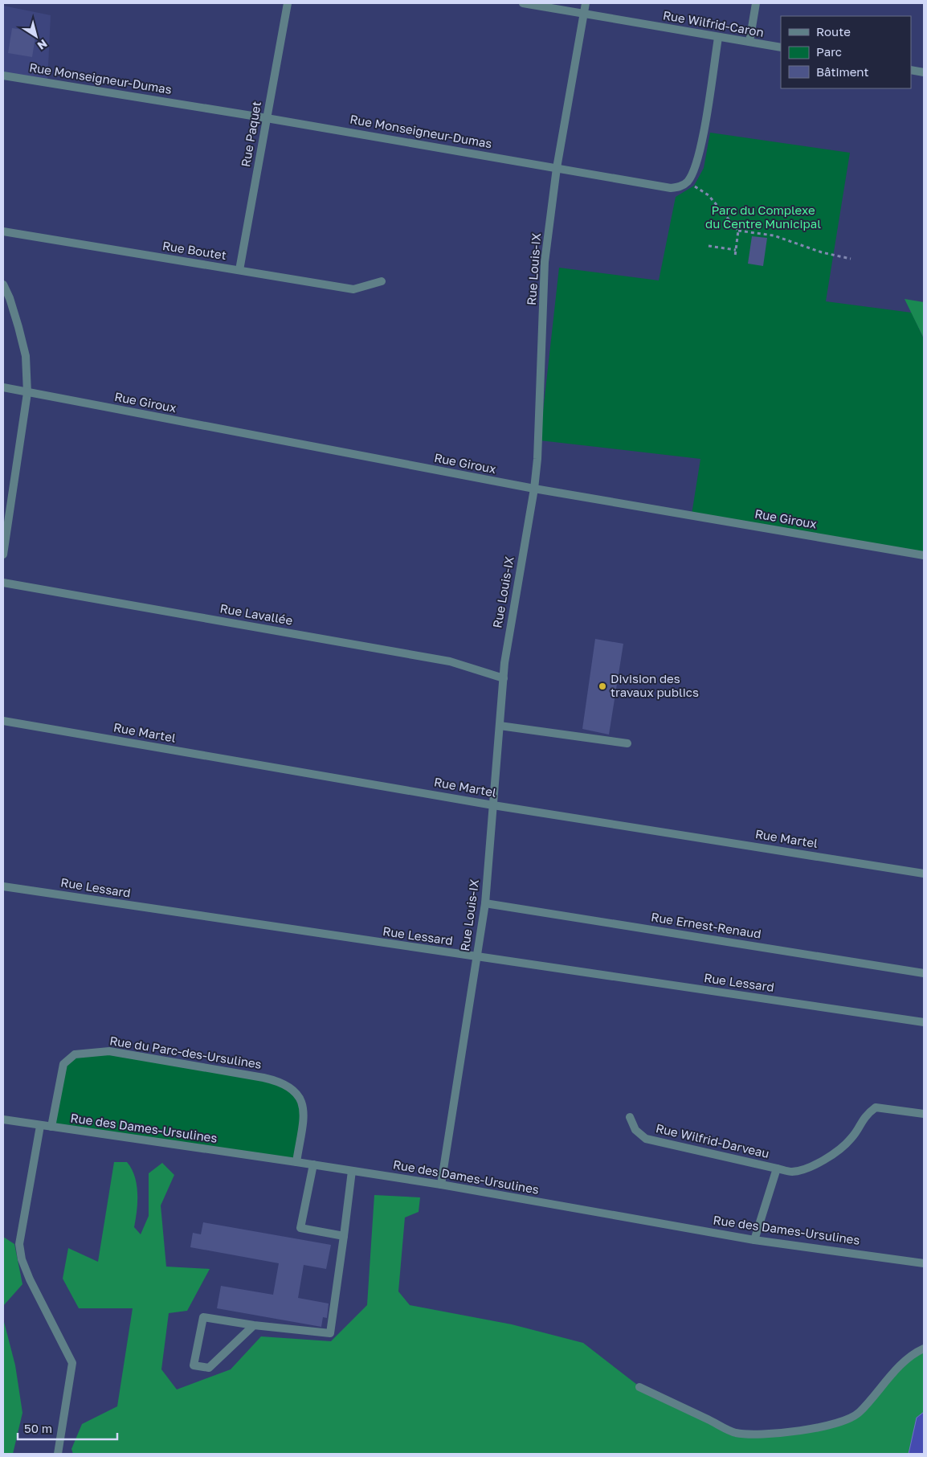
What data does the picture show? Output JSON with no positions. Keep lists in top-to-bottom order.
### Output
{
  "streets": {
    "street": [
      "Rue Wilfrid-Caron",
      "Rue Monseigneur-Dumas",
      "Rue Paquet",
      "Rue Boutet",
      "Rue Louis-IX",
      "Rue Giroux",
      "Rue Lavallée",
      "Rue Martel",
      "Rue Lessard",
      "Rue Ernest-Renaud",
      "Rue du Parc-des-Ursulines",
      "Rue des Dames-Ursulines",
      "Rue Wilfrid-Darveau"
    ]
  },
  "crossings": [
    ["Rue Wilfrid-Caron", "Rue Louis-IX"],
    ["Rue Monseigneur-Dumas", "Rue Paquet"],
    ["Rue Monseigneur-Dumas", "Rue Louis-IX"],
    ["Rue Paquet", "Rue Boutet"],
    ["Rue Louis-IX", "Rue Giroux"],
    ["Rue Louis-IX", "Rue Lavallée"],
    ["Rue Louis-IX", "Rue Martel"],
    ["Rue Louis-IX", "Rue Lessard"],
    ["Rue Louis-IX", "Rue Ernest-Renaud"],
    ["Rue Louis-IX", "Rue des Dames-Ursulines"],
    ["Rue du Parc-des-Ursulines", "Rue des Dames-Ursulines"],
    ["Rue des Dames-Ursulines", "Rue Wilfrid-Darveau"]
  ],
  "parks": ["Parc du Complexe du Centre Municipal"],
  "places": ["Division des travaux publics"],
  "legend": ["Route", "Parc", "Bâtiment"],
  "scale_bar": "50 m",
  "north": "bottom right"
}
